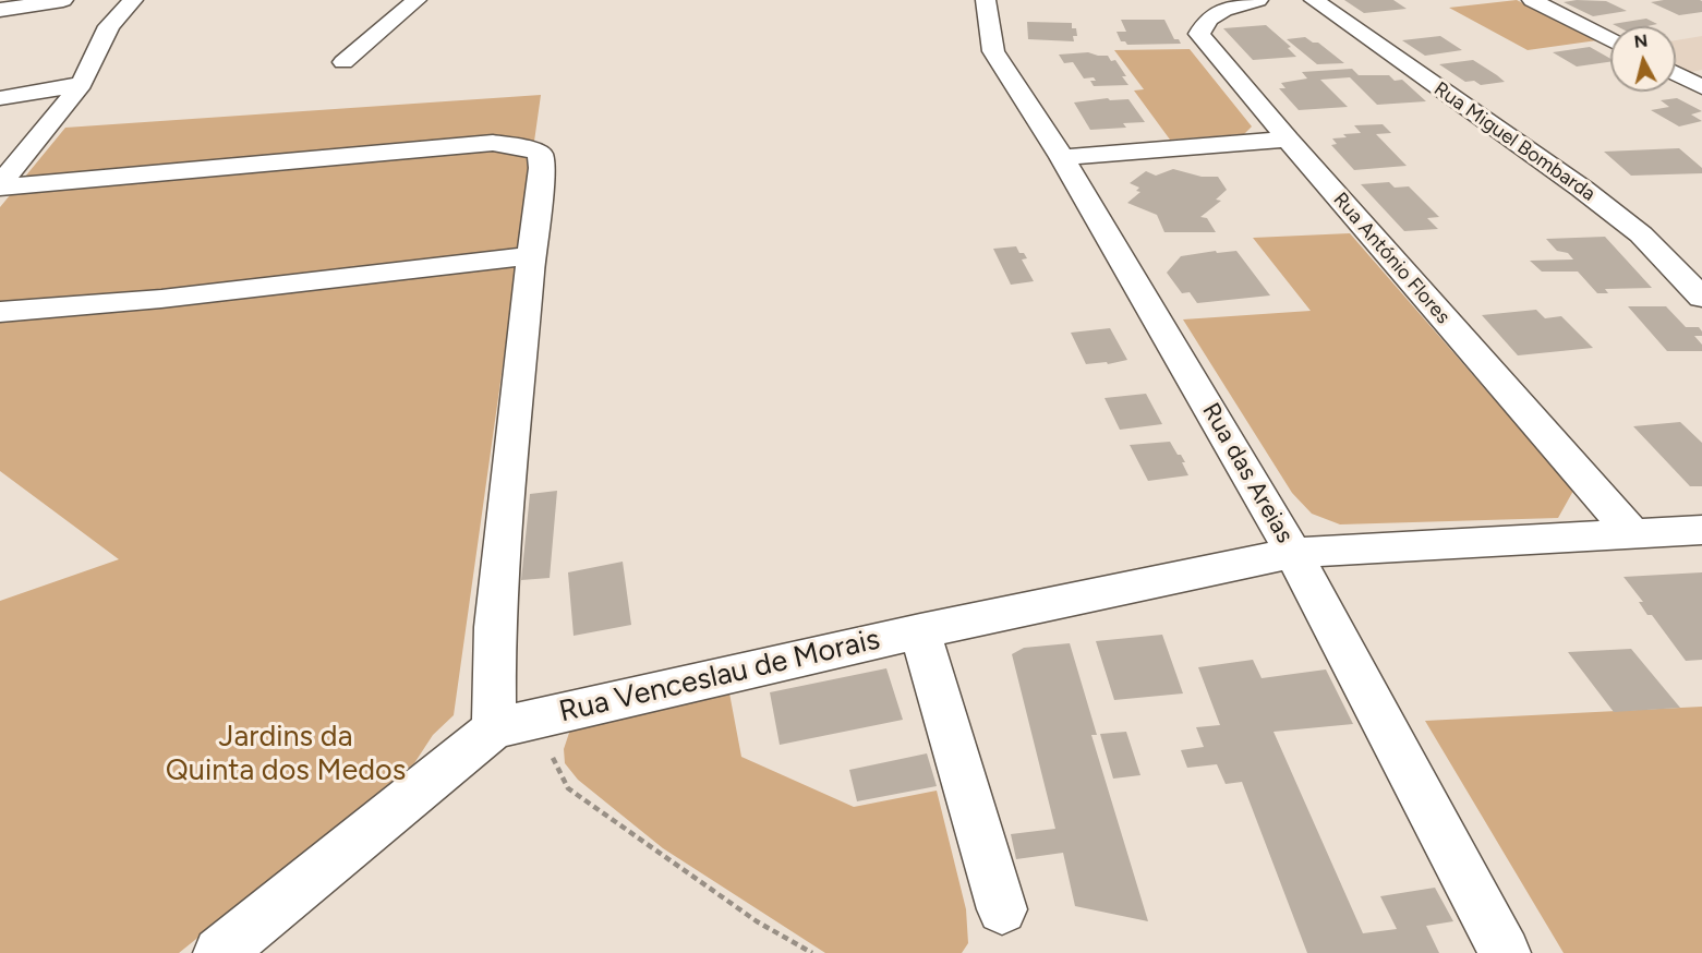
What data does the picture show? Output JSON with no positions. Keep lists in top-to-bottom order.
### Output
{
  "streets": {
    "street": [
      "Rua Miguel Bombarda",
      "Rua António Flores",
      "Rua das Areias",
      "Rua Venceslau de Morais"
    ]
  },
  "crossings": [
    ["Rua das Areias", "Rua Venceslau de Morais"]
  ],
  "parks": ["Jardins da Quinta dos Medos"],
  "north": "top"
}
